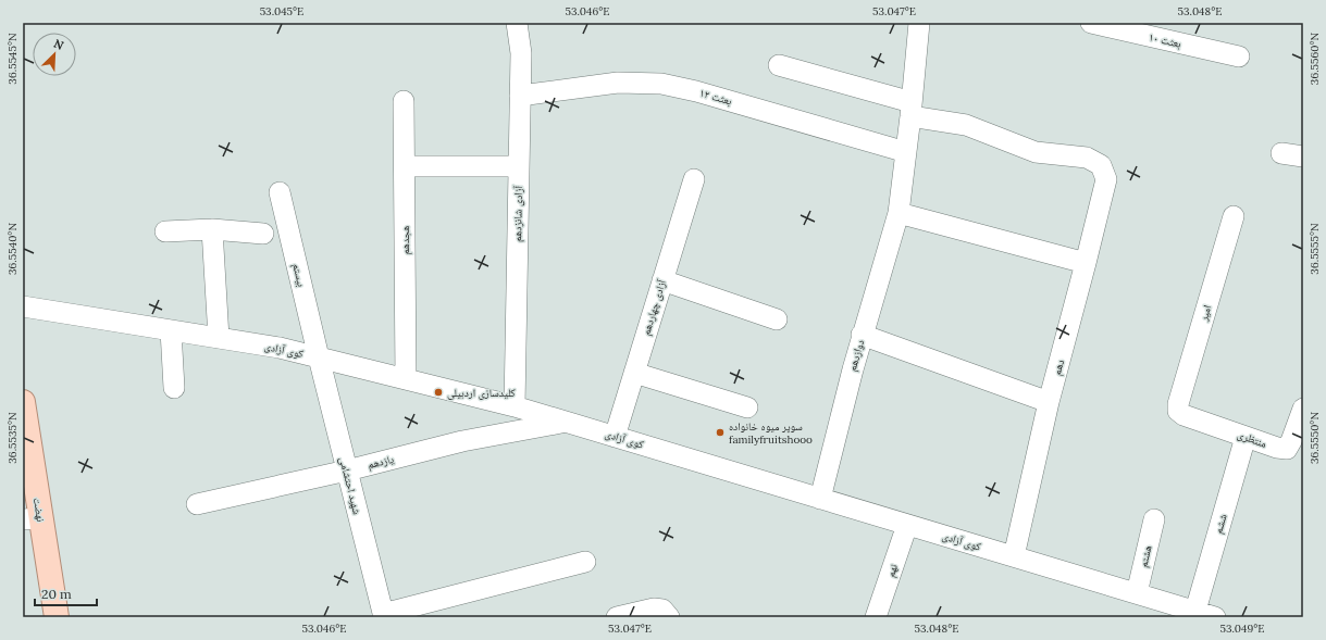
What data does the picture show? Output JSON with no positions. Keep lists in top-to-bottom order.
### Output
{
  "streets": {
    "main road": ["نهضت"],
    "street": [
      "بعثت ۱۰",
      "بعثت ۱۲",
      "آزادی شانزدهم",
      "هجدهم",
      "بیستم",
      "آزادی چهاردهم",
      "امیر",
      "کوی آزادی",
      "دوازدهم",
      "دهم",
      "منتظری",
      "یازدهم",
      "شهید احتشامی",
      "ششم",
      "هشتم",
      "نهم"
    ]
  },
  "crossings": [
    ["بعثت ۱۲", "آزادی شانزدهم"],
    ["بعثت ۱۲", "دوازدهم"],
    ["آزادی شانزدهم", "کوی آزادی"],
    ["هجدهم", "کوی آزادی"],
    ["بیستم", "کوی آزادی"],
    ["بیستم", "شهید احتشامی"],
    ["آزادی چهاردهم", "کوی آزادی"],
    ["امیر", "منتظری"],
    ["کوی آزادی", "دوازدهم"],
    ["کوی آزادی", "دهم"],
    ["کوی آزادی", "یازدهم"],
    ["کوی آزادی", "شهید احتشامی"],
    ["کوی آزادی", "ششم"],
    ["کوی آزادی", "هشتم"],
    ["کوی آزادی", "نهم"],
    ["دوازدهم", "دهم"],
    ["منتظری", "ششم"],
    ["یازدهم", "شهید احتشامی"]
  ],
  "places": ["کلیدسازی اردبیلی", "سوپر میوه خانواده familyfruitshooo"],
  "scale_bar": "20 m",
  "north": "top right",
  "coordinates": [
    "53.045°E",
    "53.046°E",
    "53.047°E",
    "53.048°E",
    "36.5545°N",
    "36.5560°N",
    "36.5540°N",
    "36.5555°N",
    "36.5535°N",
    "36.5550°N",
    "53.049°E"
  ]
}
